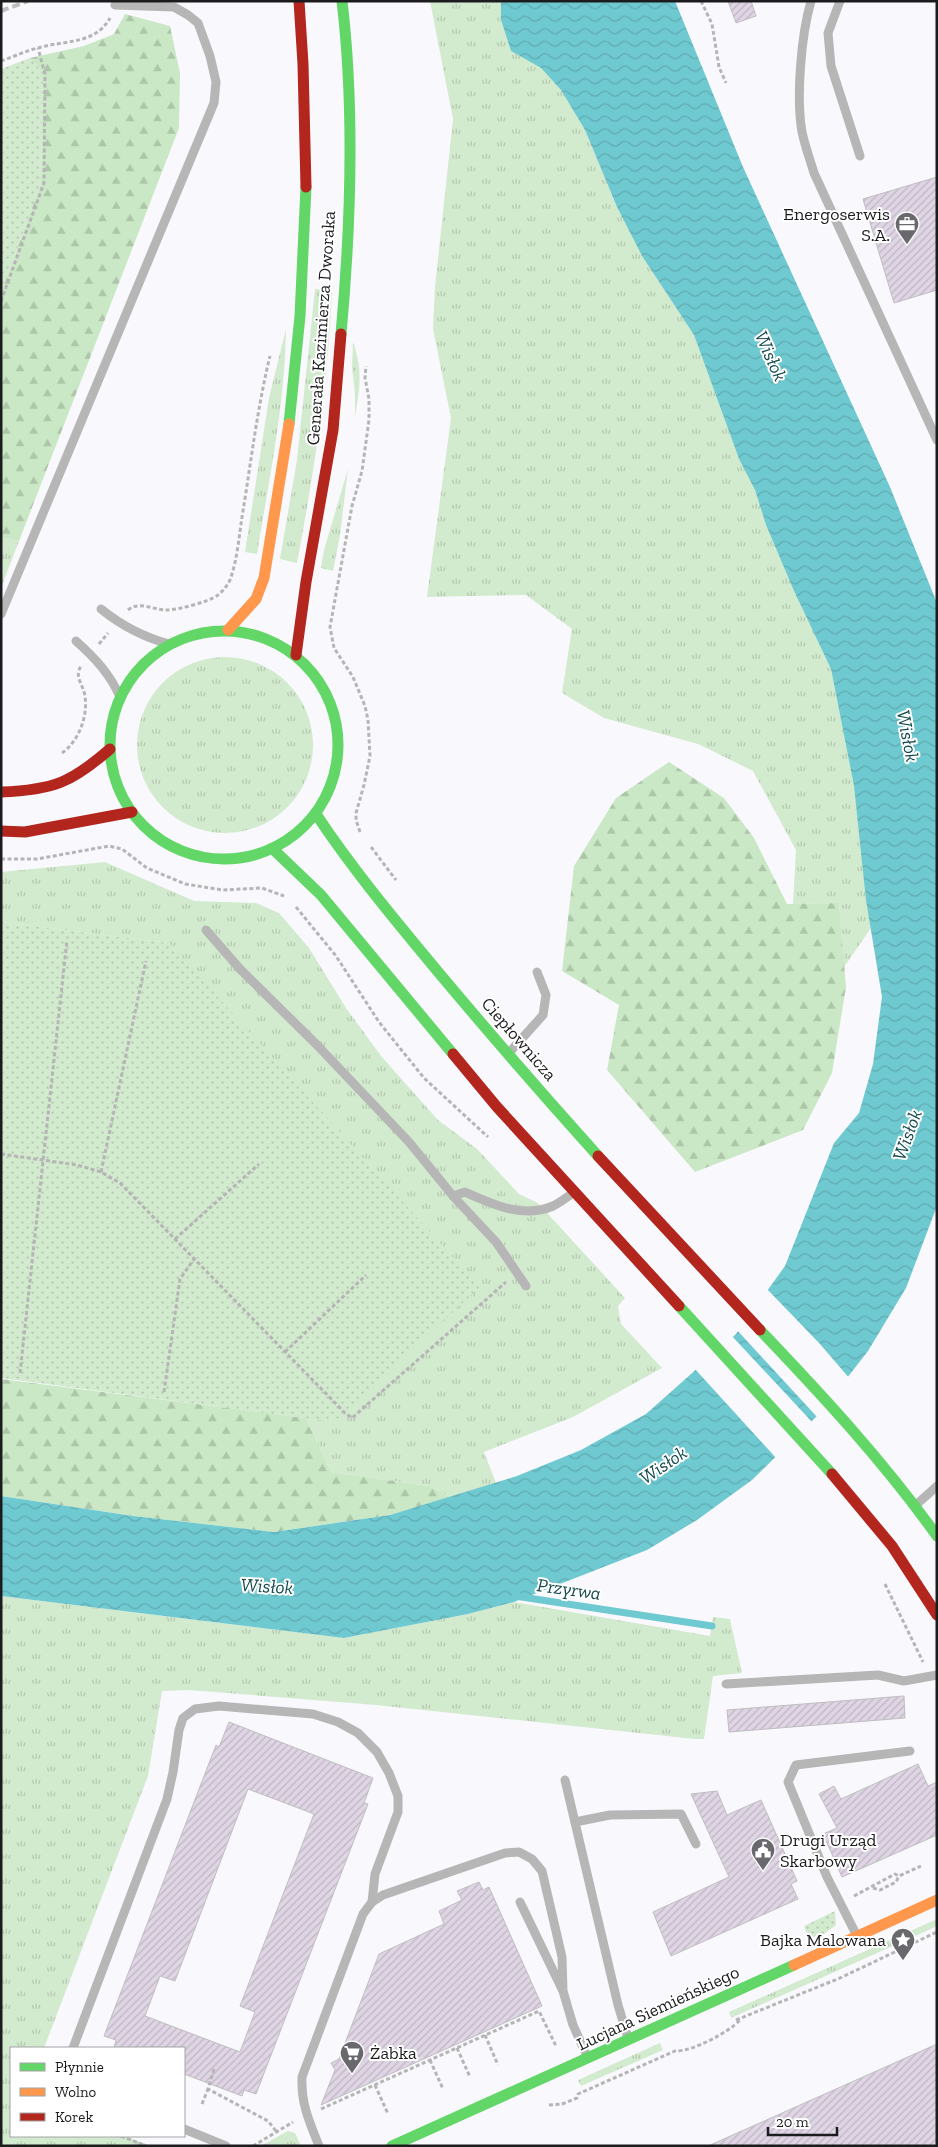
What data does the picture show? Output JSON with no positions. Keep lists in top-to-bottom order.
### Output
{
  "streets": {
    "main road": ["Generała Kazimierza Dworaka", "Ciepłownicza", "Lucjana Siemieńskiego"]
  },
  "water": ["Wisłok", "Przyrwa"],
  "places": {
    "office": ["Energoserwis S.A."],
    "public building": ["Drugi Urząd Skarbowy"],
    "place": ["Bajka Malowana"],
    "supermarket": ["Żabka"]
  },
  "legend": ["Płynnie", "Wolno", "Korek"],
  "scale_bar": "20 m"
}
